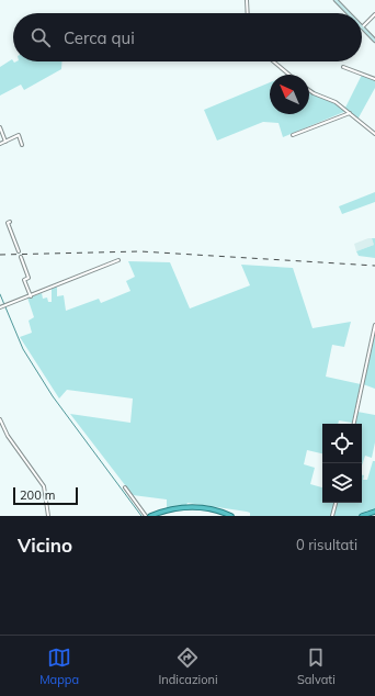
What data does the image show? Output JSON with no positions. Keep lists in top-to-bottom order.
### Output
{
  "scale_bar": "200 m",
  "north": "top left",
  "page": {
    "search": "Cerca qui",
    "scale": "200 m",
    "heading": ["Vicino", "0 risultati"],
    "nav": ["Mappa", "Indicazioni", "Salvati"]
  }
}
